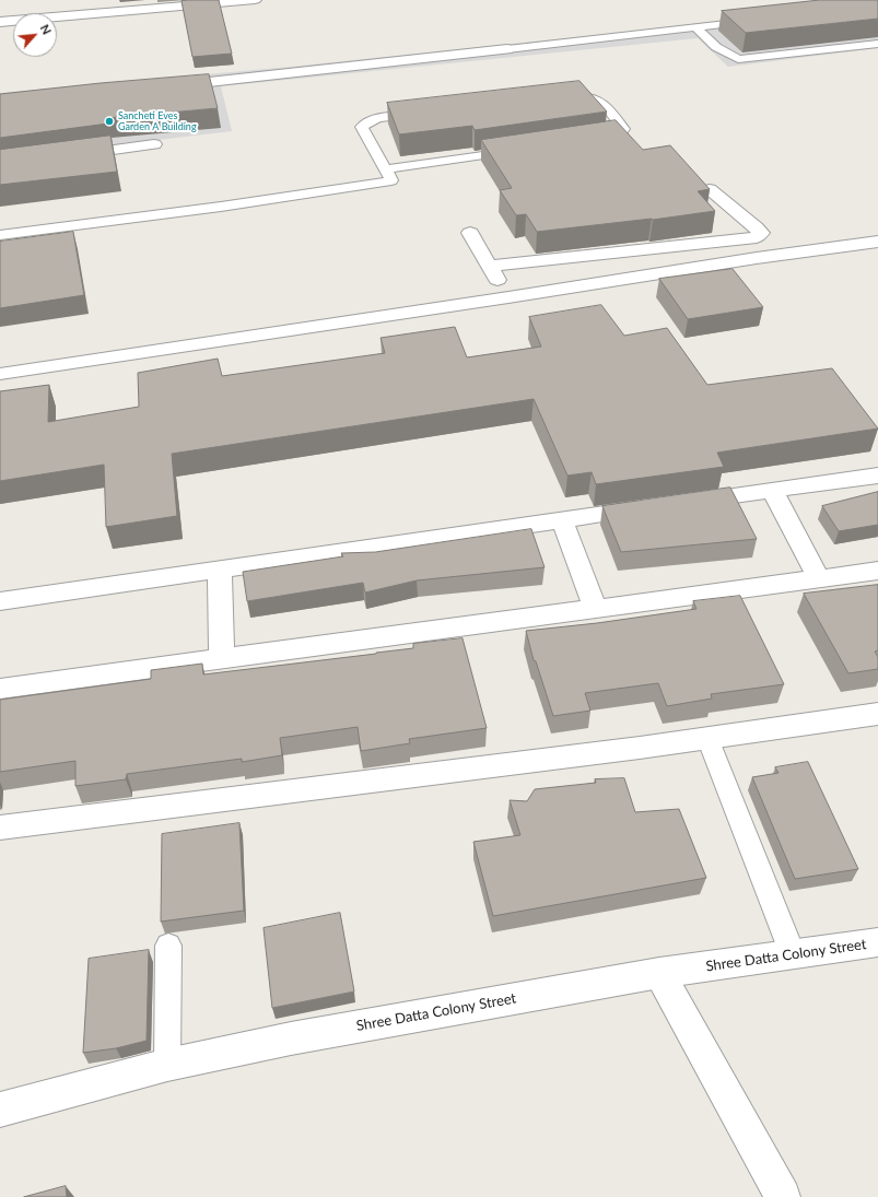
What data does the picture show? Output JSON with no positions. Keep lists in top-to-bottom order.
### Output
{
  "streets": {
    "street": ["Shree Datta Colony Street"]
  },
  "places": ["Sancheti Eves Garden A Building"],
  "north": "top right"
}
